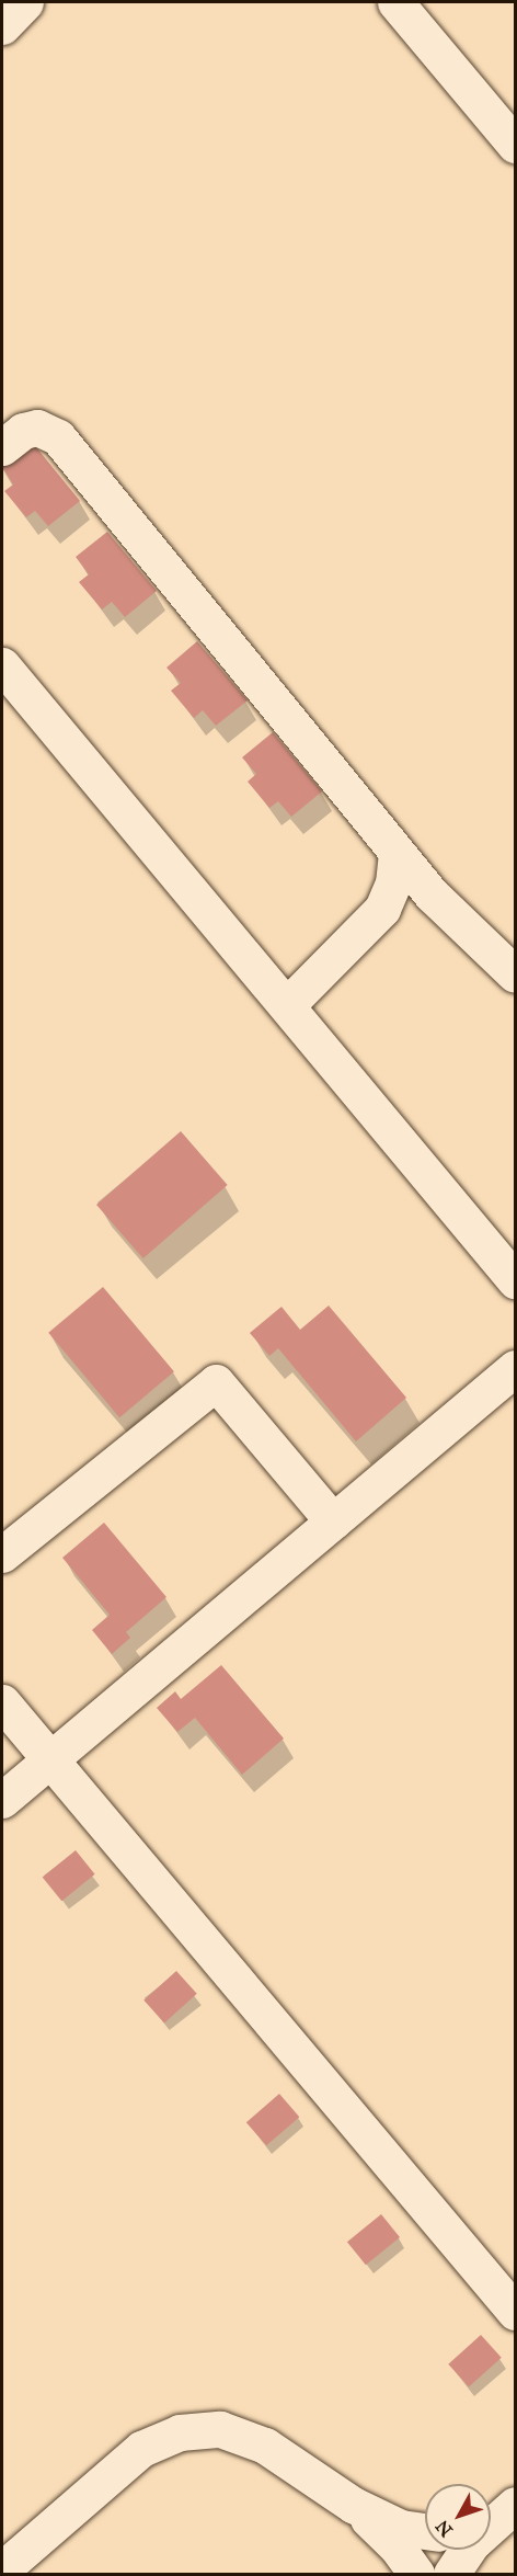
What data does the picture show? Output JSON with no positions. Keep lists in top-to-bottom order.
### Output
{
  "north": "bottom left"
}
